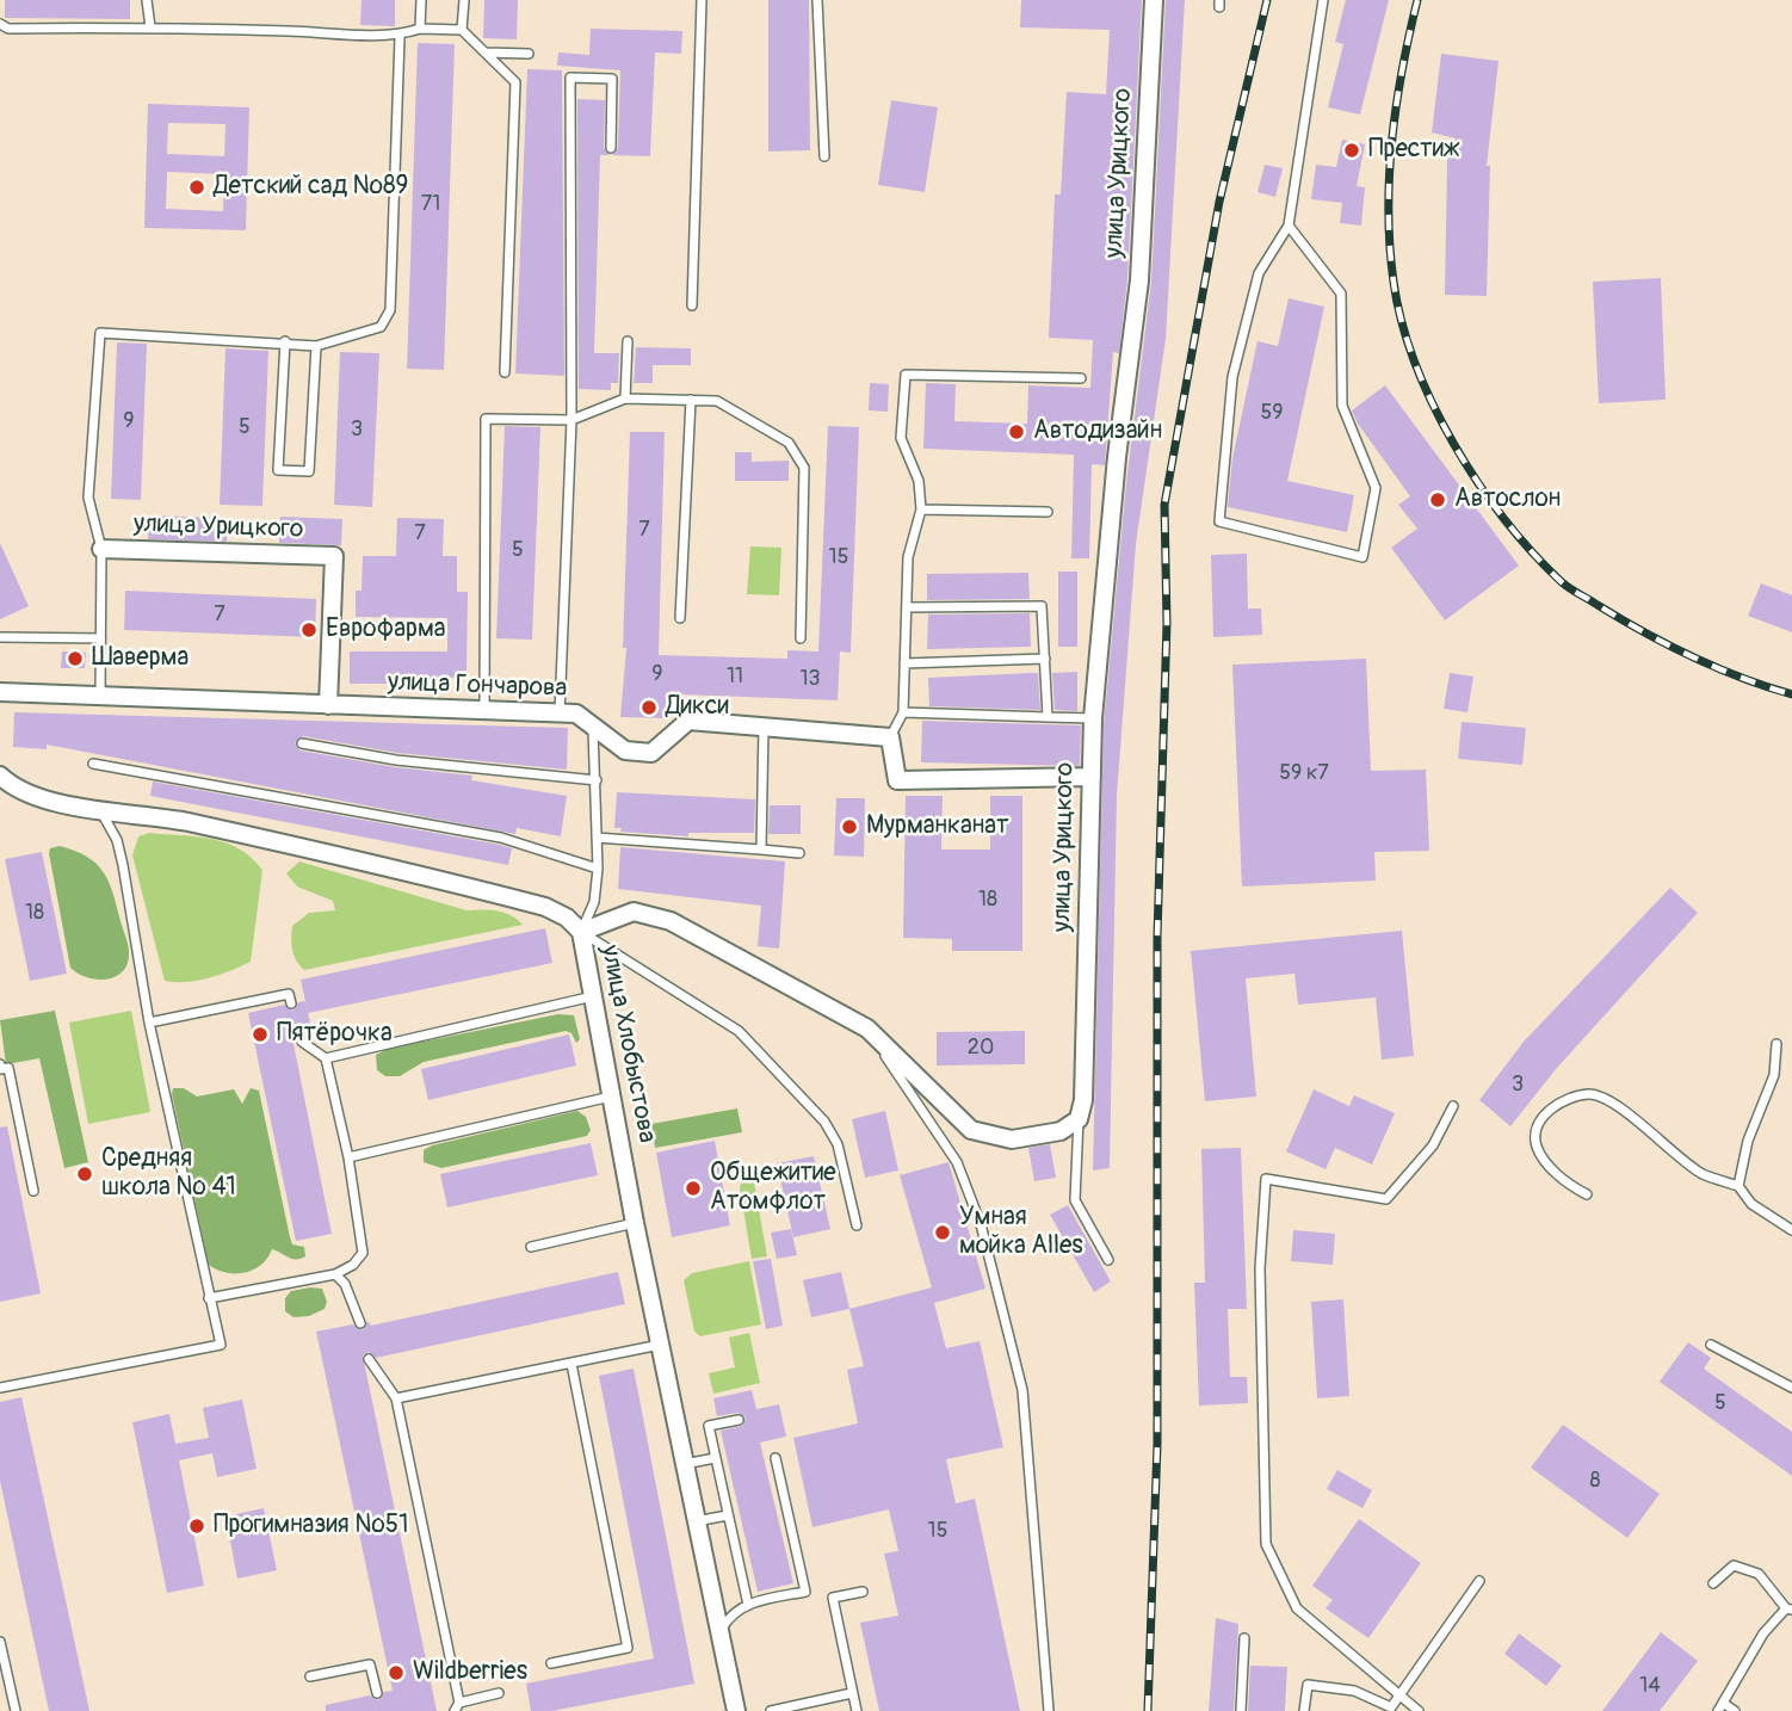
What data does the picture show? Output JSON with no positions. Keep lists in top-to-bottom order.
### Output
{
  "streets": {
    "street": ["улица Урицкого", "улица Гончарова", "улица Хлобыстова"]
  },
  "crossings": [
    ["улица Урицкого", "улица Гончарова"]
  ],
  "places": [
    "Престиж",
    "Детский сад №89",
    "Автодизайн",
    "Автослон",
    "Еврофарма",
    "Шаверма",
    "Дикси",
    "Мурманканат",
    "Пятёрочка",
    "Средняя школа № 41",
    "Общежитие Атомфлот",
    "Умная мойка Alles",
    "Прогимназия №51",
    "Wildberries"
  ],
  "house_numbers": [
    "71",
    "59",
    "9",
    "5",
    "3",
    "7",
    "7",
    "5",
    "15",
    "7",
    "9",
    "11",
    "13",
    "59 к7",
    "18",
    "18",
    "20",
    "3",
    "5",
    "8",
    "15",
    "14"
  ]
}
